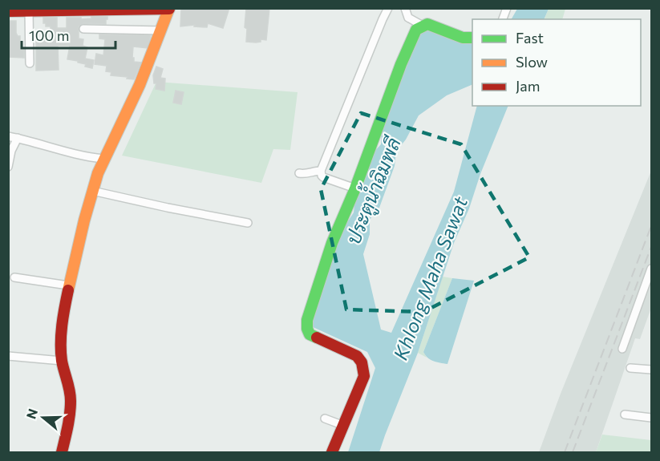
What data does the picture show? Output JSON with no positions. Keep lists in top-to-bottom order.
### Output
{
  "water": ["ประตูน้ำฉิมพลี", "Khlong Maha Sawat"],
  "legend": ["Fast", "Slow", "Jam"],
  "scale_bar": "100 m",
  "north": "left"
}
